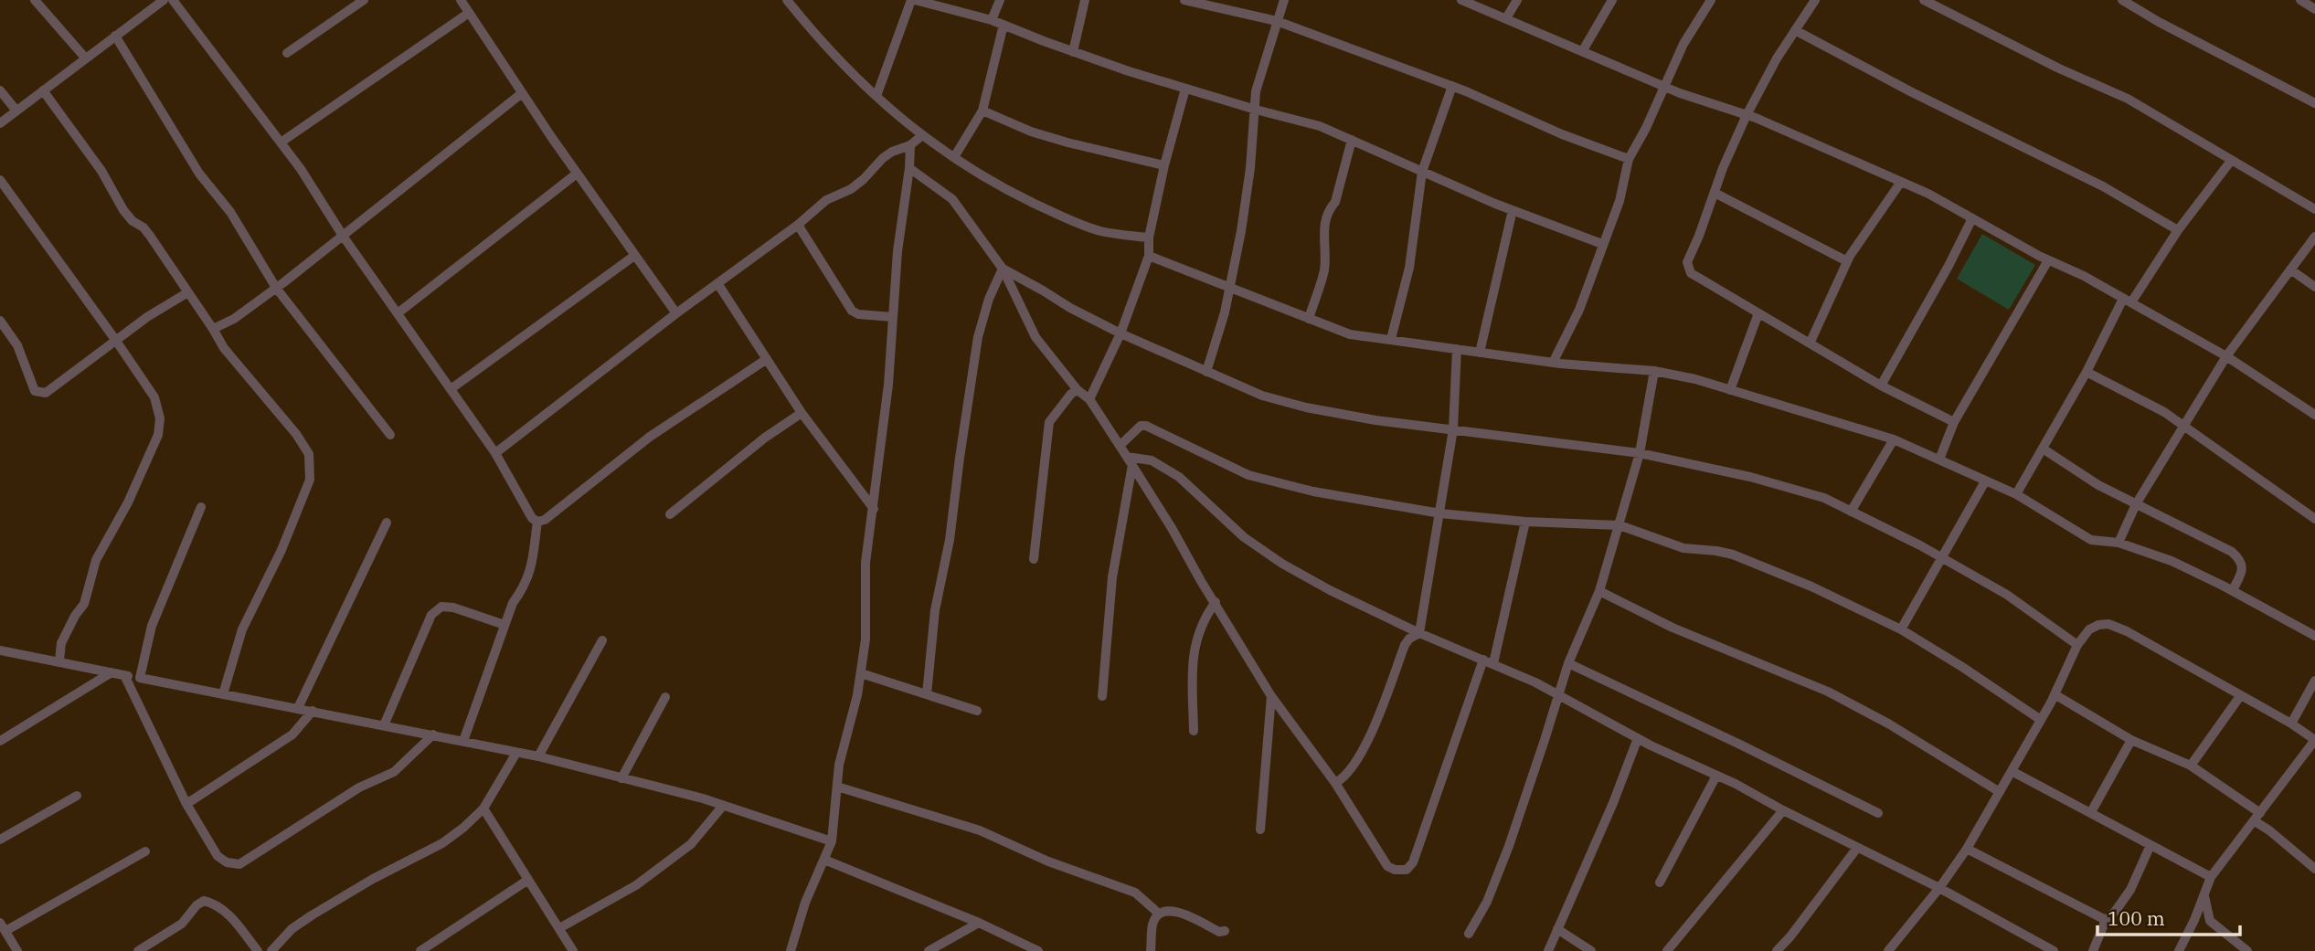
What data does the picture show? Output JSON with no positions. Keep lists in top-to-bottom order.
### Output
{
  "scale_bar": "100 m"
}
